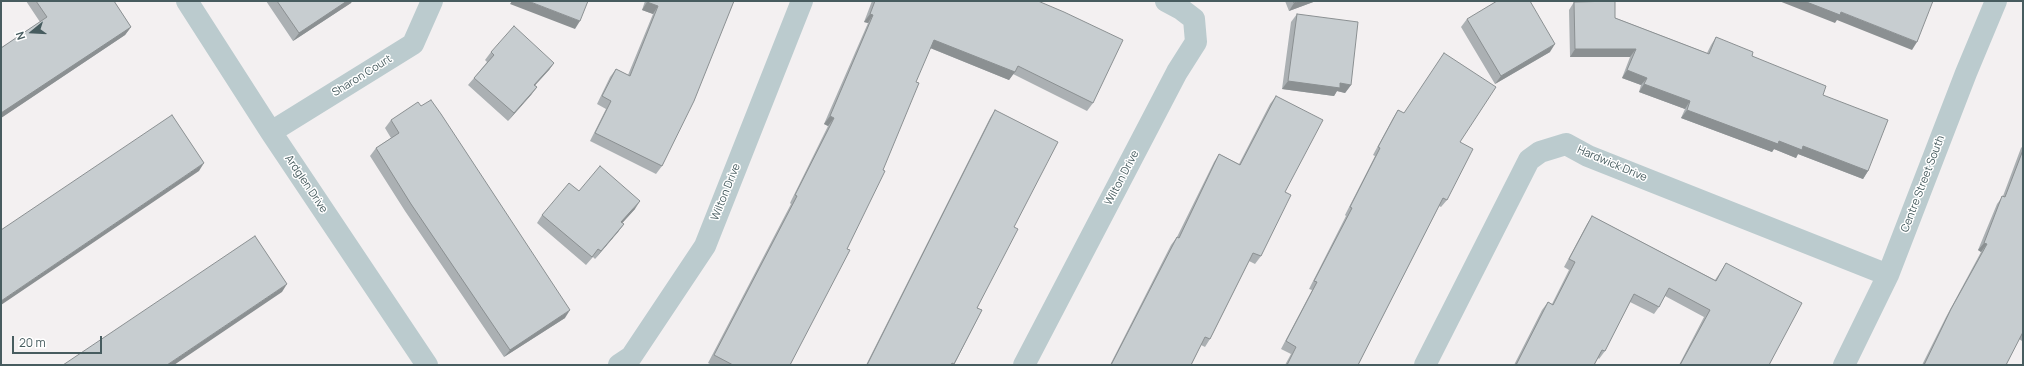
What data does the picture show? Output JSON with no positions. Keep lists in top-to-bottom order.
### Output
{
  "streets": {
    "street": [
      "Sharon Court",
      "Hardwick Drive",
      "Wilton Drive",
      "Ardglen Drive",
      "Centre Street South"
    ]
  },
  "crossings": [
    ["Sharon Court", "Ardglen Drive"],
    ["Hardwick Drive", "Centre Street South"]
  ],
  "scale_bar": "20 m",
  "north": "left"
}
